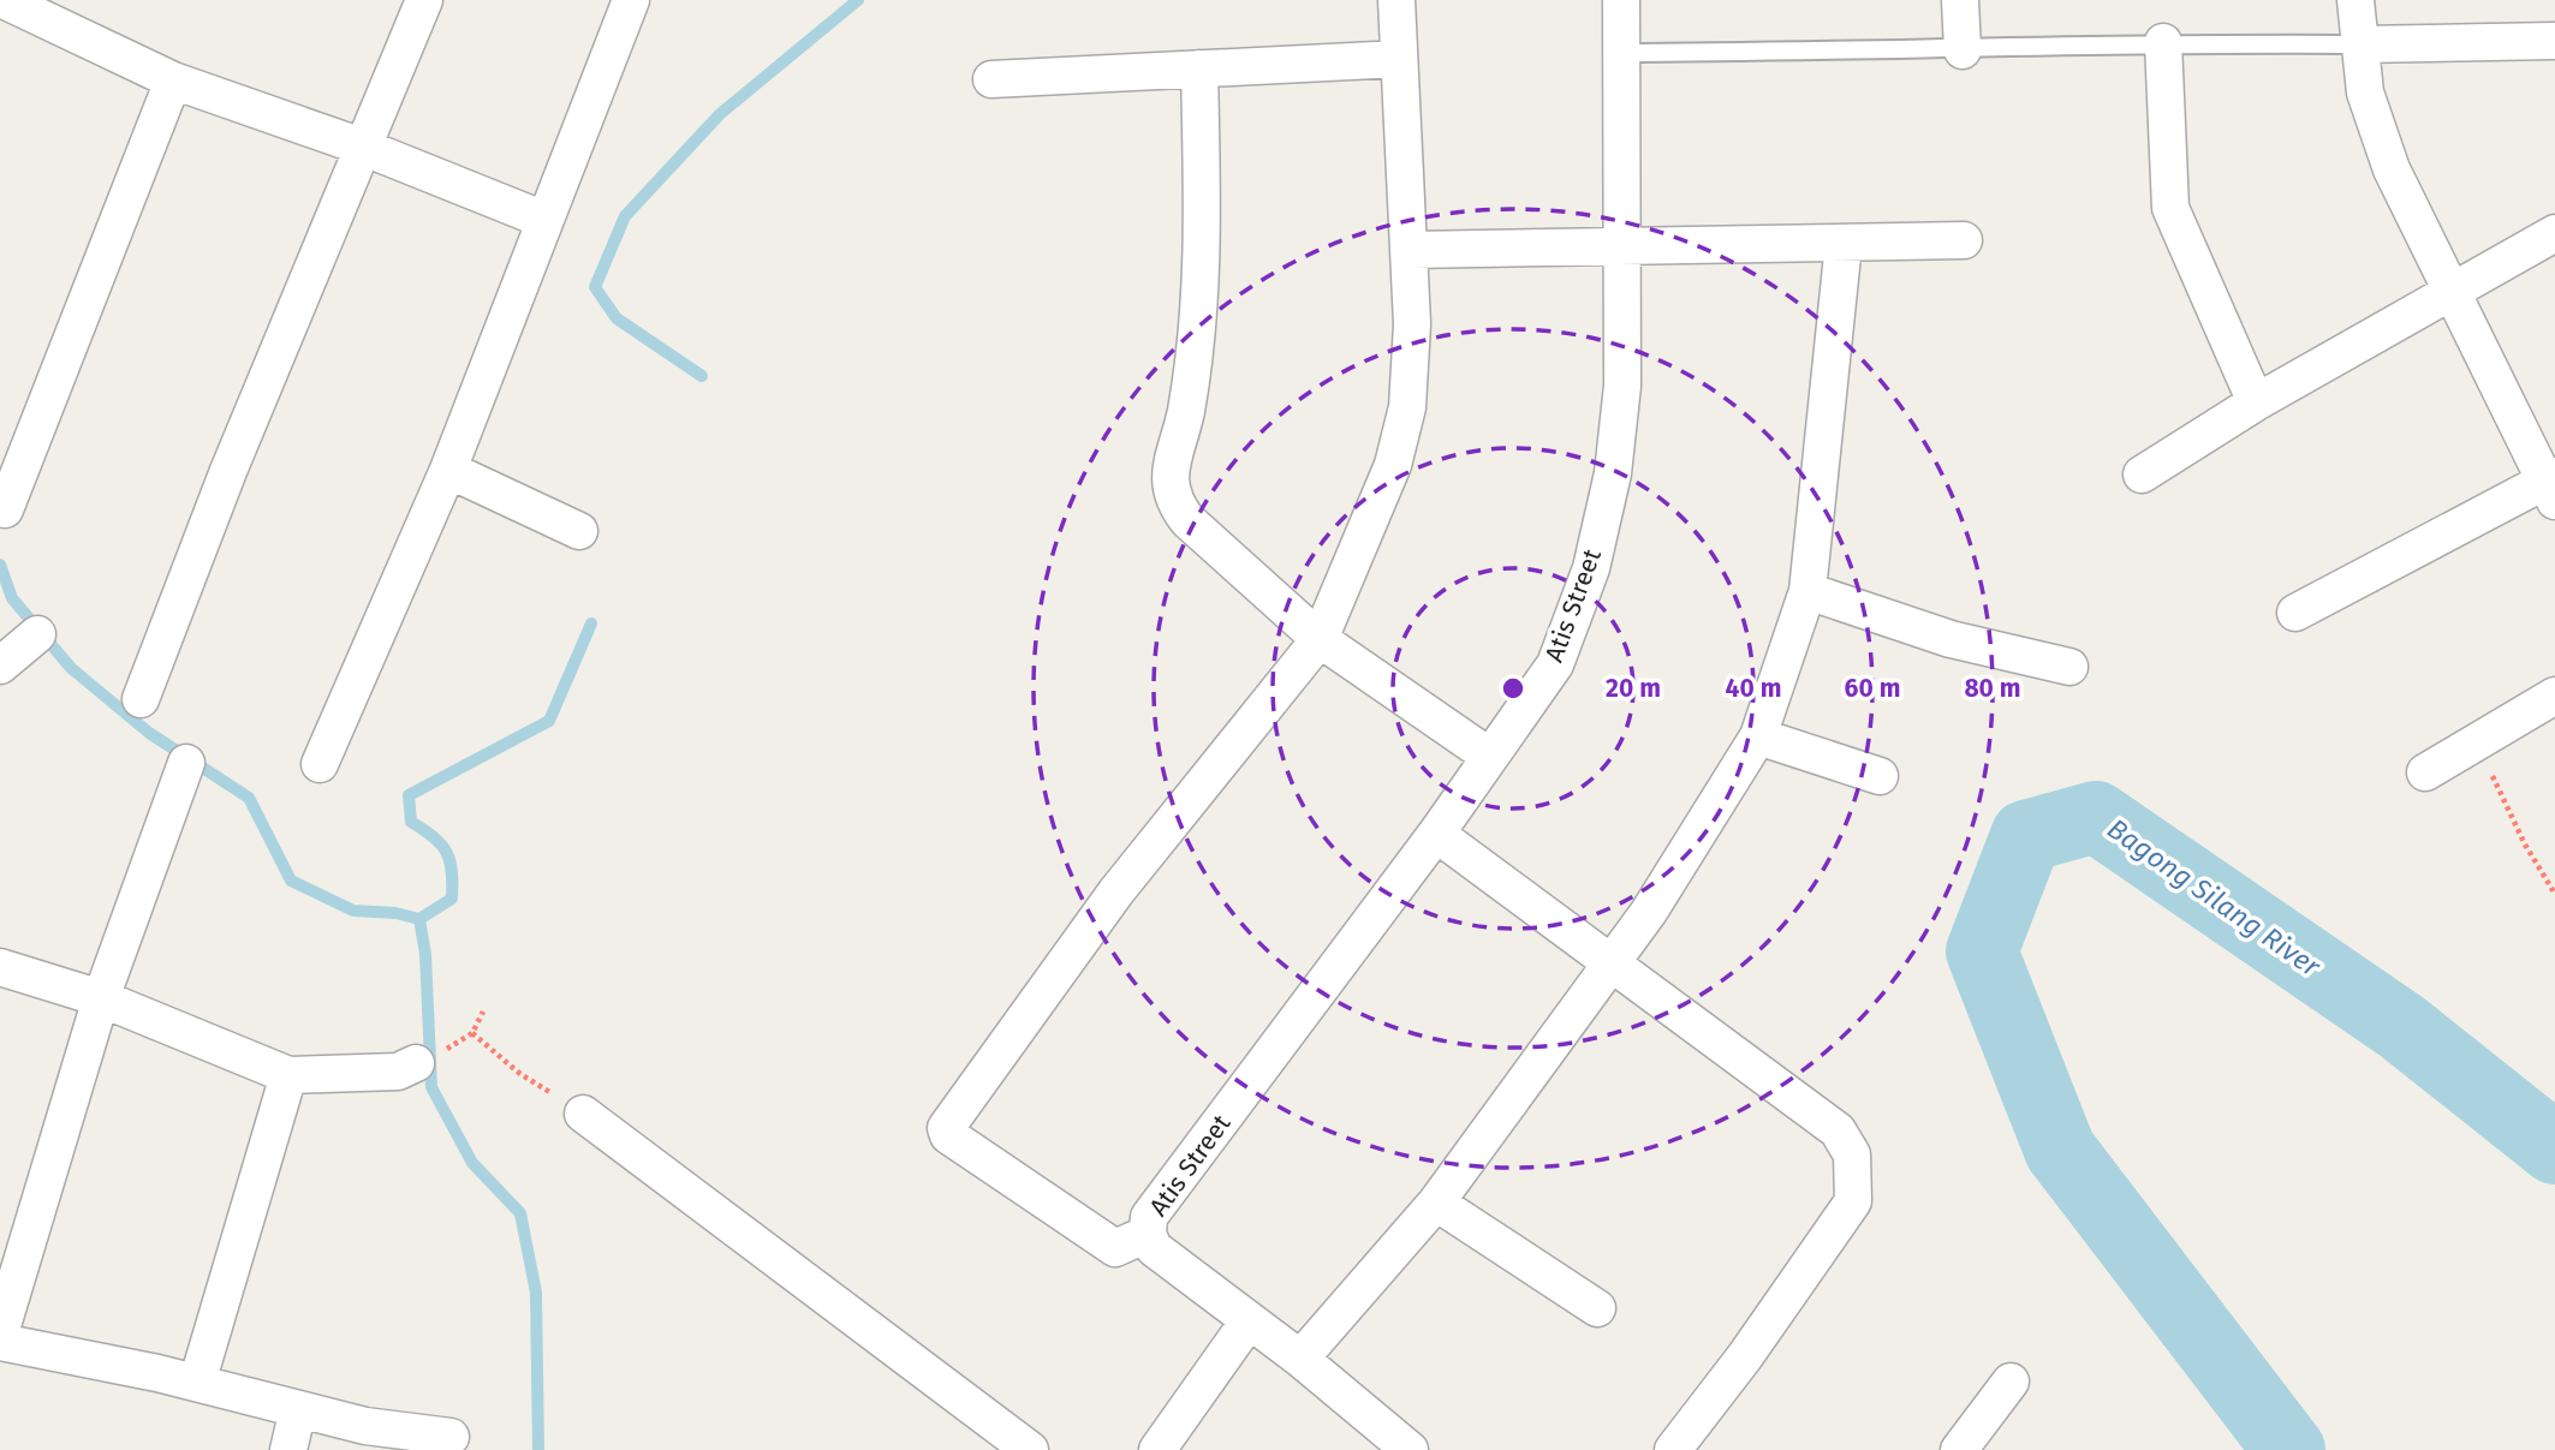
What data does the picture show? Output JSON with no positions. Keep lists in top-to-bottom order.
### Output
{
  "streets": {
    "street": ["Atis Street"]
  },
  "water": ["Bagong Silang River"],
  "rings": [
    "20 m",
    "40 m",
    "60 m",
    "80 m"
  ]
}
